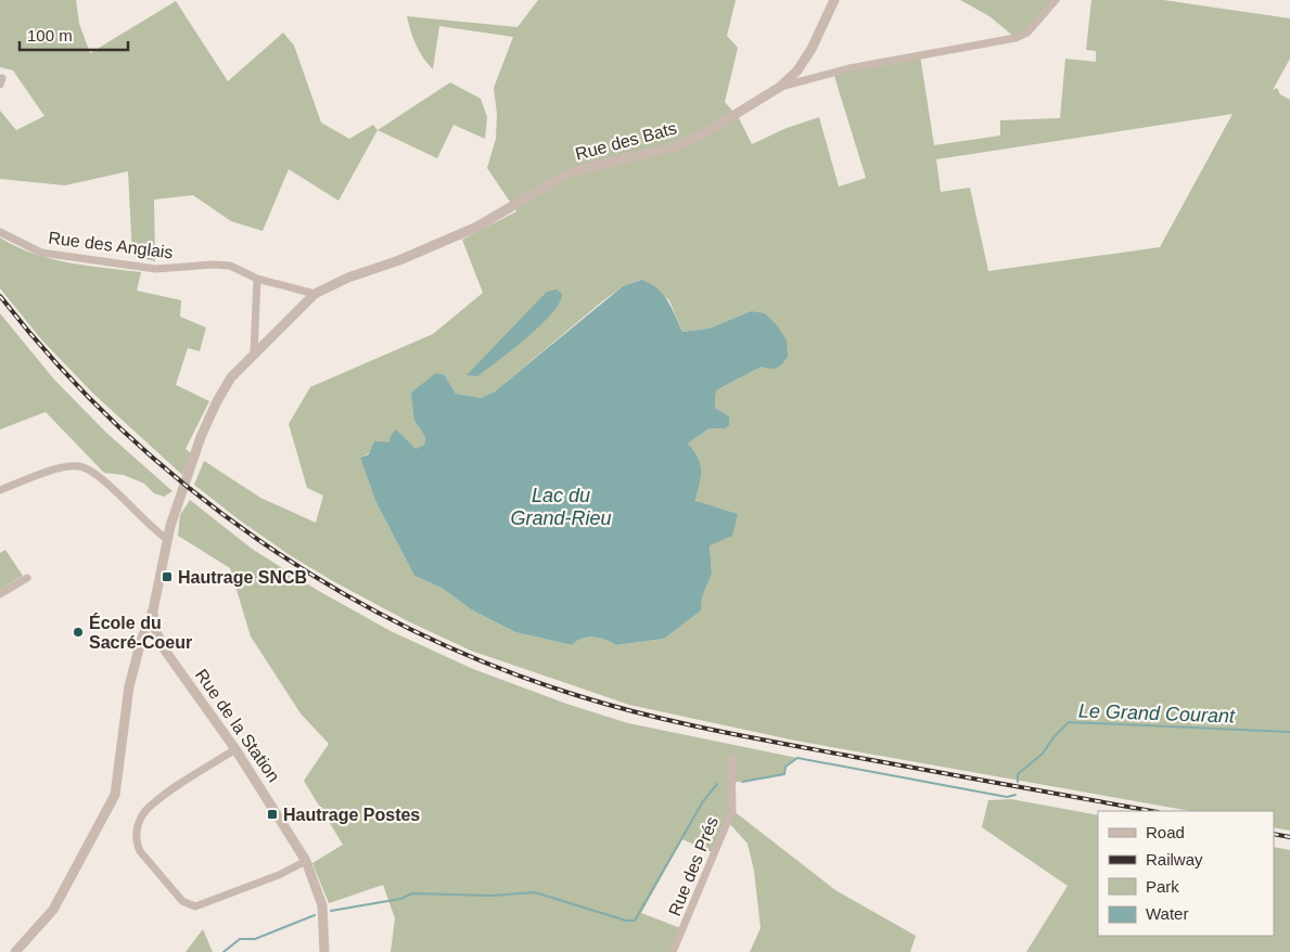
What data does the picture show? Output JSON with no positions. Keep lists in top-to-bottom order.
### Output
{
  "streets": {
    "street": [
      "Rue des Bats",
      "Rue des Anglais",
      "Rue de la Station",
      "Rue des Prés"
    ]
  },
  "crossings": [
    ["Rue des Bats", "Rue des Anglais"],
    ["Rue des Bats", "Rue de la Station"]
  ],
  "water": ["Lac du Grand-Rieu", "Le Grand Courant"],
  "places": {
    "transit": ["Hautrage SNCB", "Hautrage Postes"],
    "other": ["École du Sacré-Coeur"]
  },
  "legend": [
    "Road",
    "Railway",
    "Park",
    "Water"
  ],
  "scale_bar": "100 m"
}
